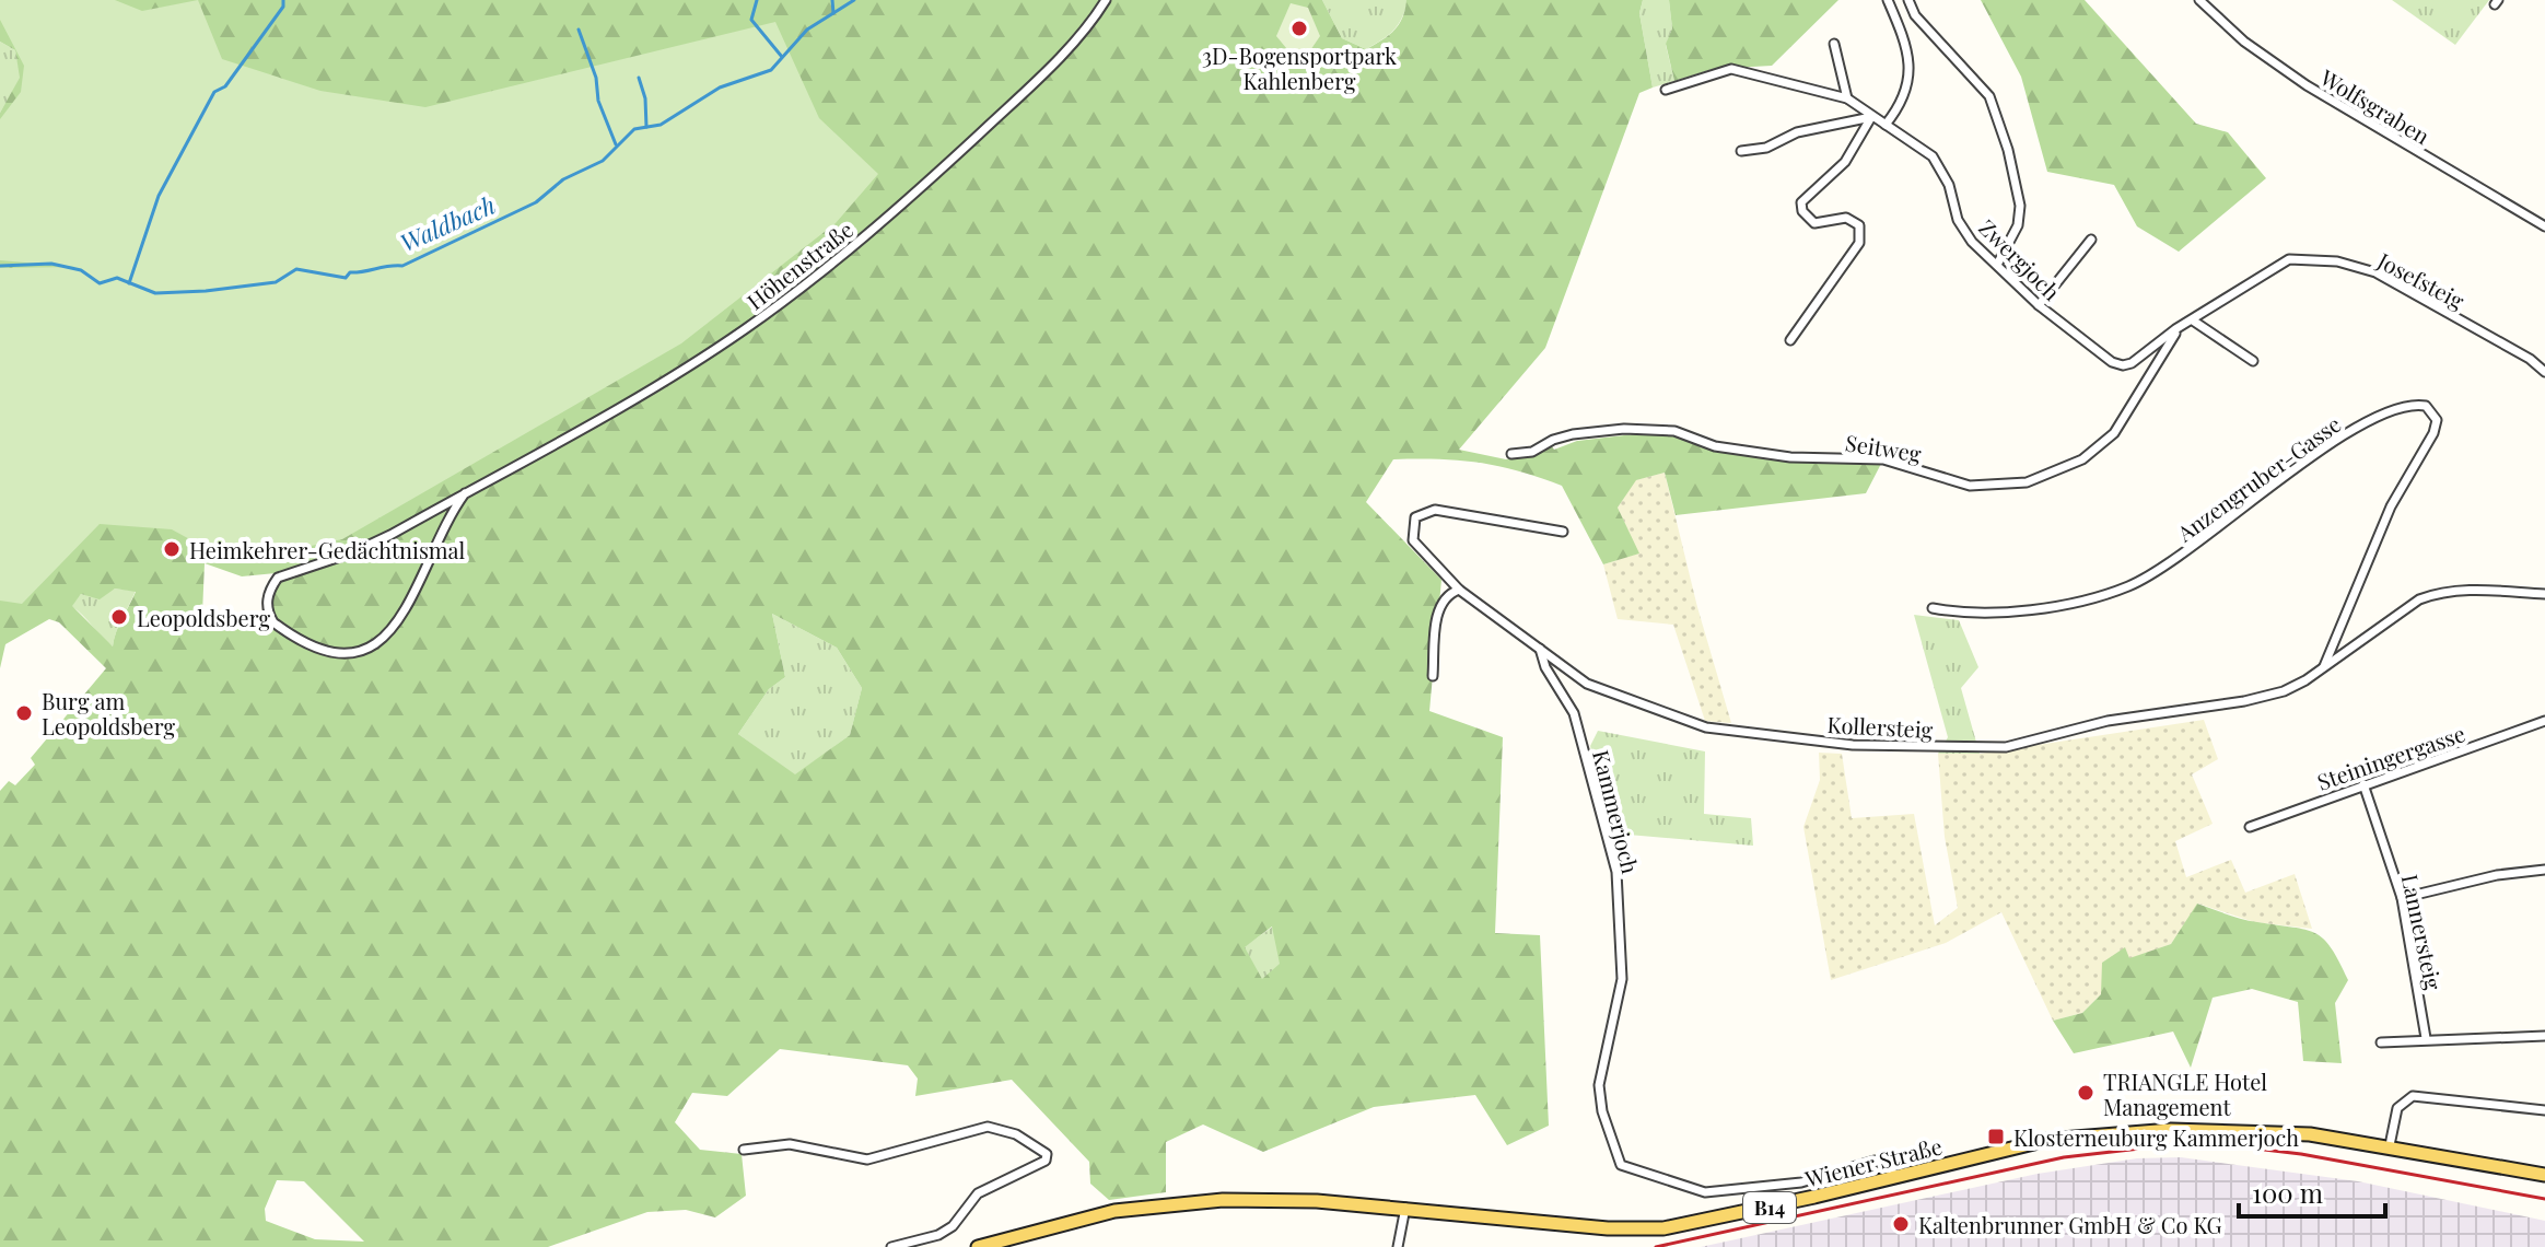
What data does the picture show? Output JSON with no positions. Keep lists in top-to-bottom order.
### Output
{
  "streets": {
    "main road": ["Wiener Straße", "B14"],
    "street": [
      "Wolfsgraben",
      "Zwergjoch",
      "Höhenstraße",
      "Josefsteig",
      "Seitweg",
      "Anzengruber-Gasse",
      "Kollersteig",
      "Steiningergasse",
      "Kammerjoch",
      "Lannersteig"
    ]
  },
  "crossings": [
    ["Zwergjoch", "Josefsteig"],
    ["Zwergjoch", "Seitweg"],
    ["Josefsteig", "Seitweg"],
    ["Anzengruber-Gasse", "Kollersteig"],
    ["Kollersteig", "Kammerjoch"],
    ["Steiningergasse", "Lannersteig"],
    ["Kammerjoch", "Wiener Straße"]
  ],
  "water": ["Waldbach"],
  "places": {
    "other": [
      "3D-Bogensportpark Kahlenberg",
      "Heimkehrer-Gedächtnismal",
      "Leopoldsberg",
      "Burg am Leopoldsberg",
      "TRIANGLE Hotel Management",
      "Kaltenbrunner GmbH & Co KG"
    ],
    "transit": ["Klosterneuburg Kammerjoch"]
  },
  "scale_bar": "100 m"
}
